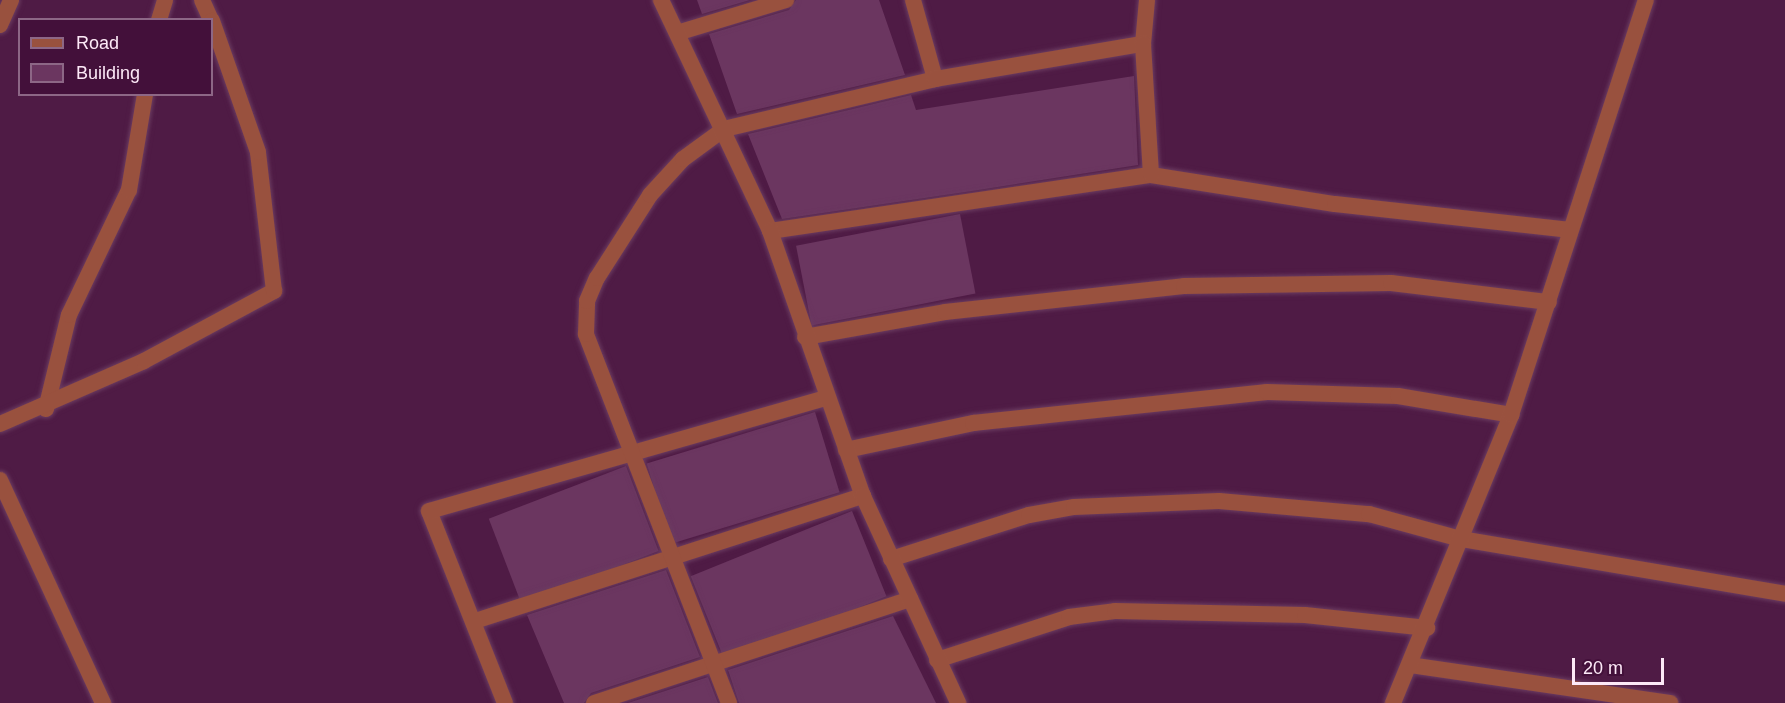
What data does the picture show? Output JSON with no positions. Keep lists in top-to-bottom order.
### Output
{
  "legend": ["Road", "Building"],
  "scale_bar": "20 m"
}
